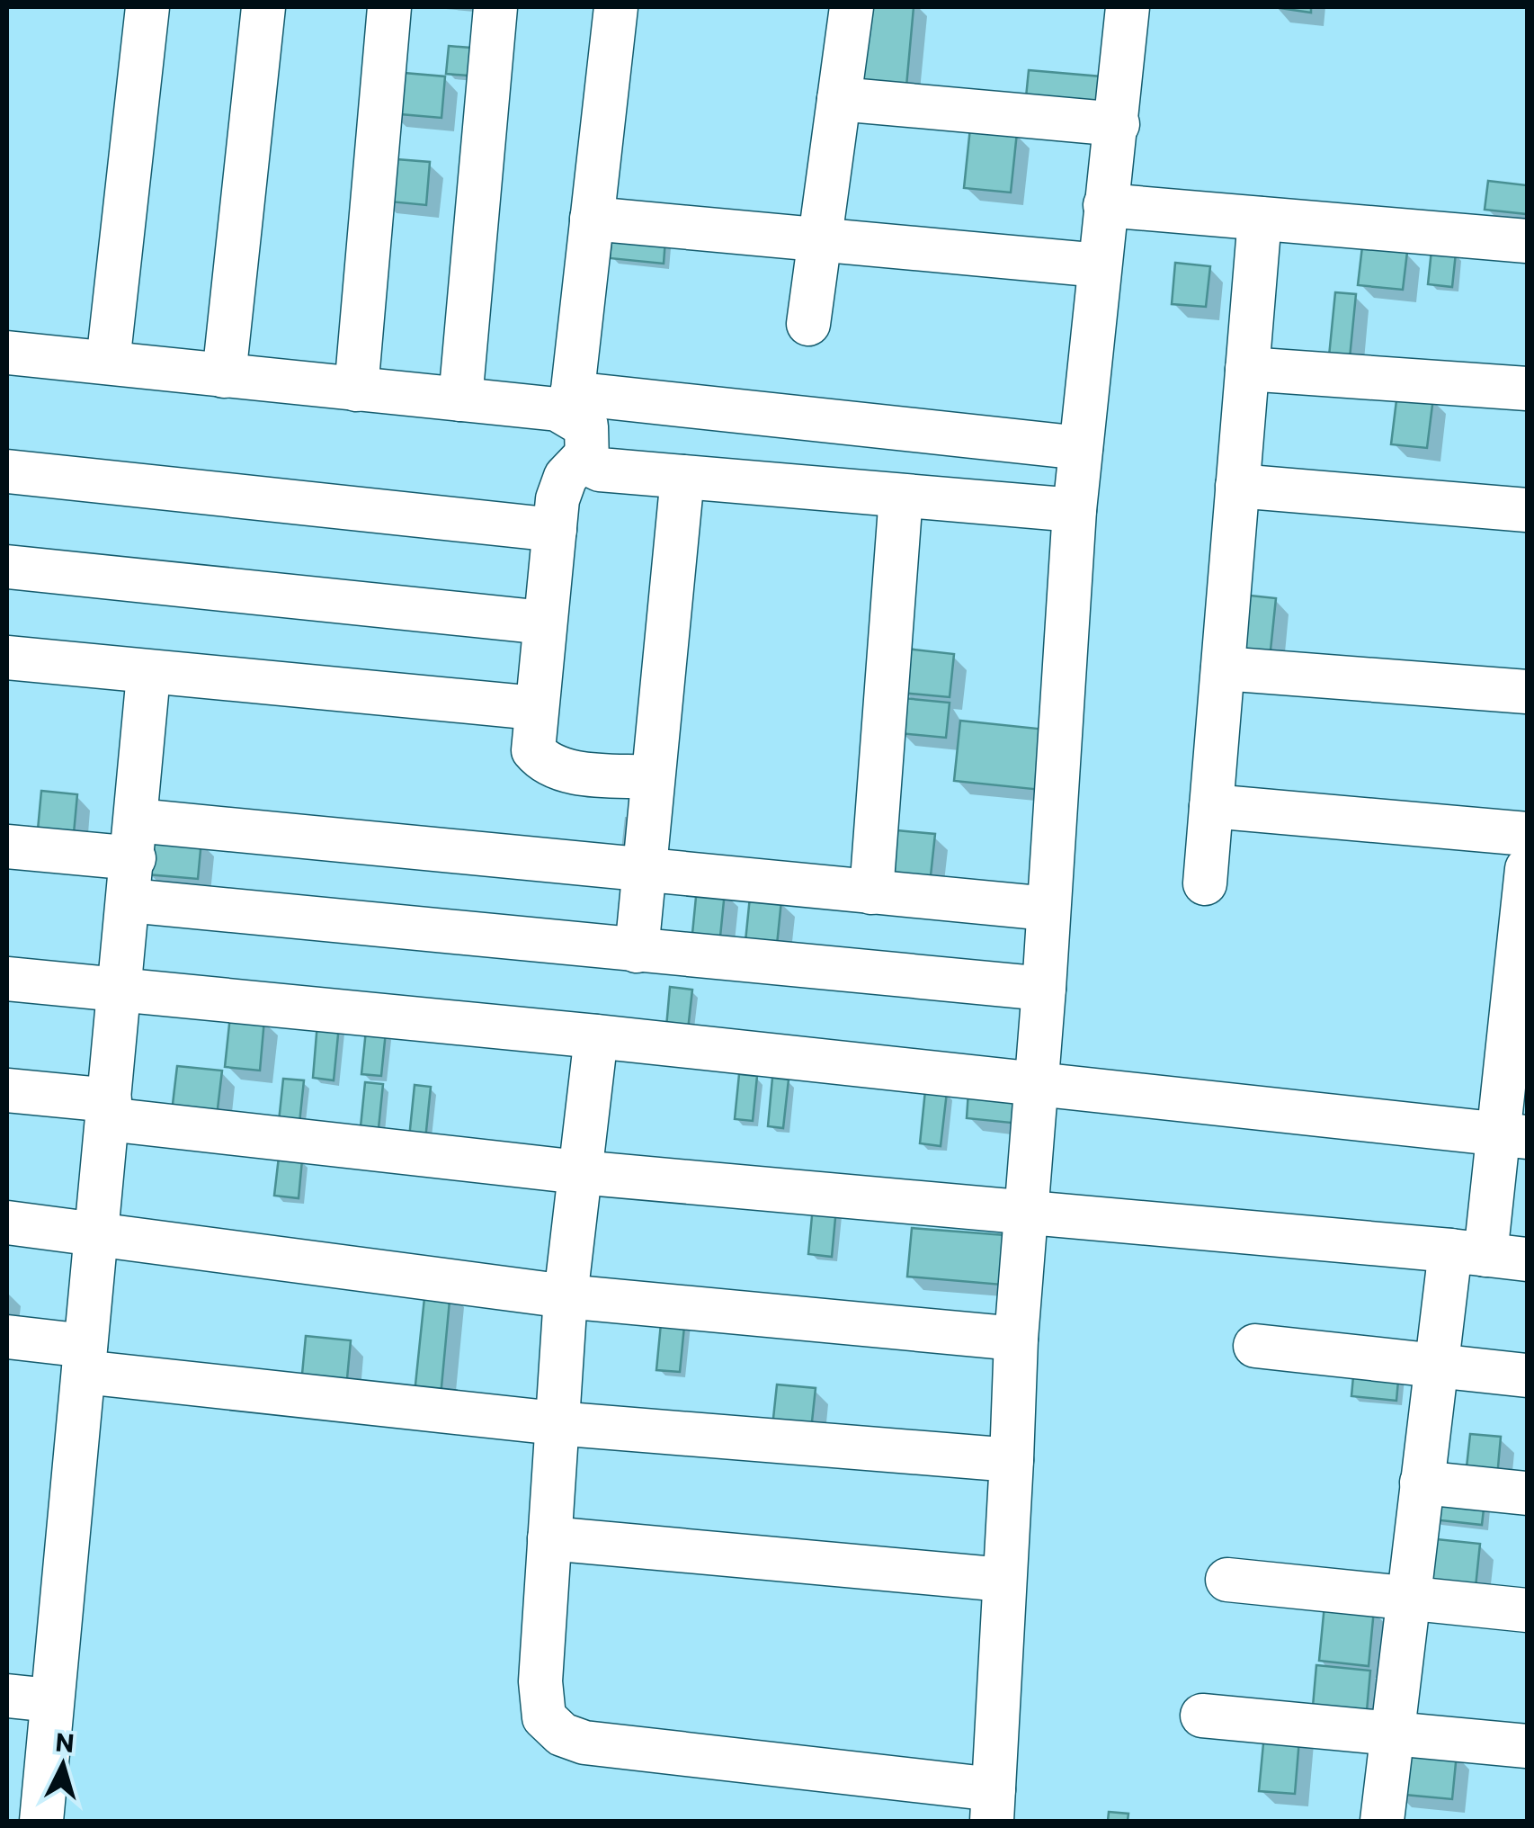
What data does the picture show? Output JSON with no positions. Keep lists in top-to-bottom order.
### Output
{
  "north": "top"
}
